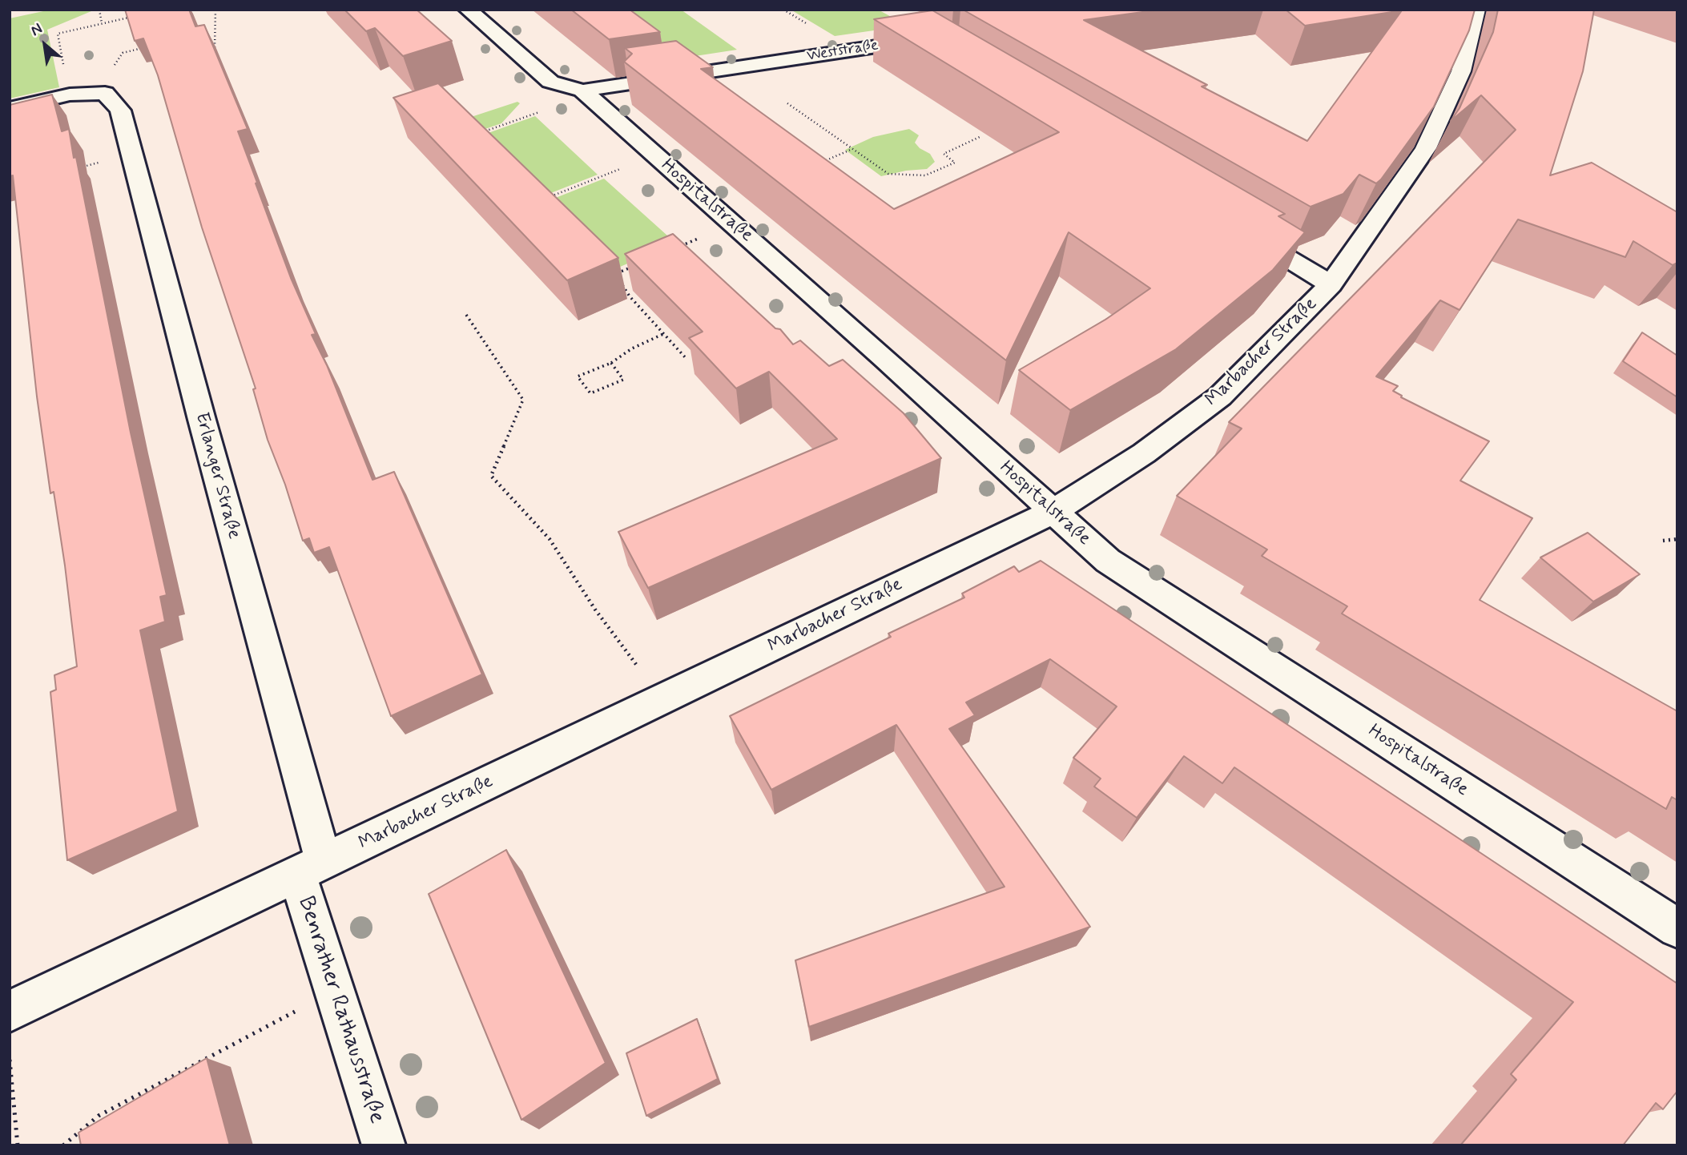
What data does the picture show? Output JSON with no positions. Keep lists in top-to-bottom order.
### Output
{
  "streets": {
    "street": [
      "Weststraße",
      "Hospitalstraße",
      "Marbacher Straße",
      "Erlanger Straße",
      "Benrather Rathausstraße"
    ]
  },
  "crossings": [
    ["Weststraße", "Hospitalstraße"],
    ["Hospitalstraße", "Marbacher Straße"],
    ["Marbacher Straße", "Erlanger Straße"],
    ["Marbacher Straße", "Benrather Rathausstraße"],
    ["Erlanger Straße", "Benrather Rathausstraße"]
  ],
  "north": "top left"
}
